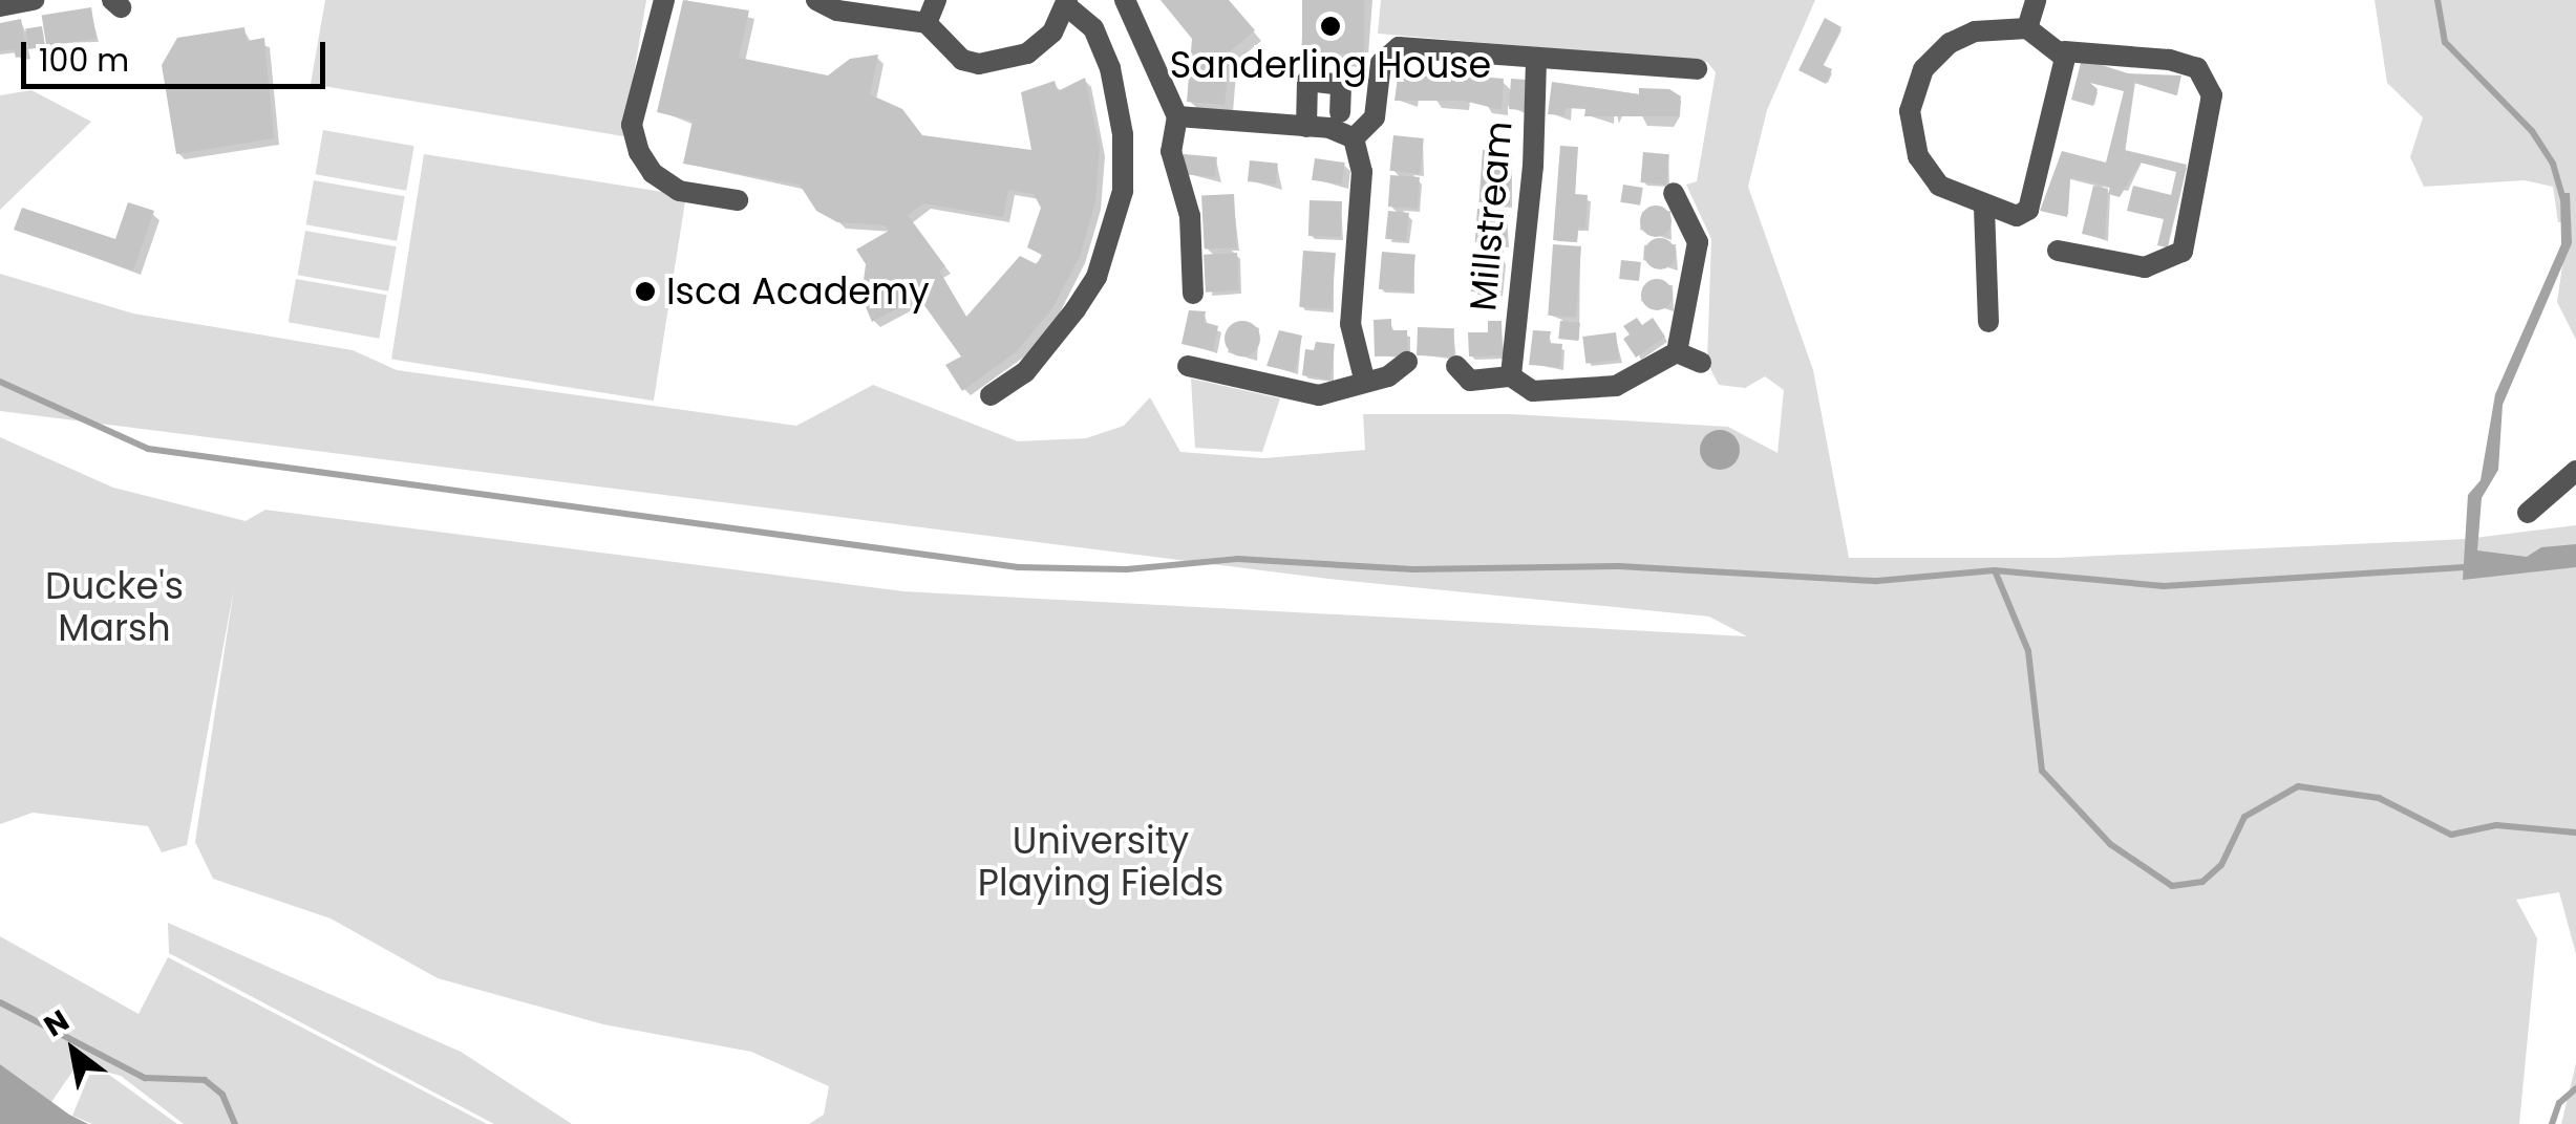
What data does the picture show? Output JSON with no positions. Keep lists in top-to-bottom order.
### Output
{
  "streets": {
    "street": ["Millstream"]
  },
  "parks": ["Ducke's Marsh", "University Playing Fields"],
  "places": ["Sanderling House", "Isca Academy"],
  "scale_bar": "100 m",
  "north": "top left"
}
